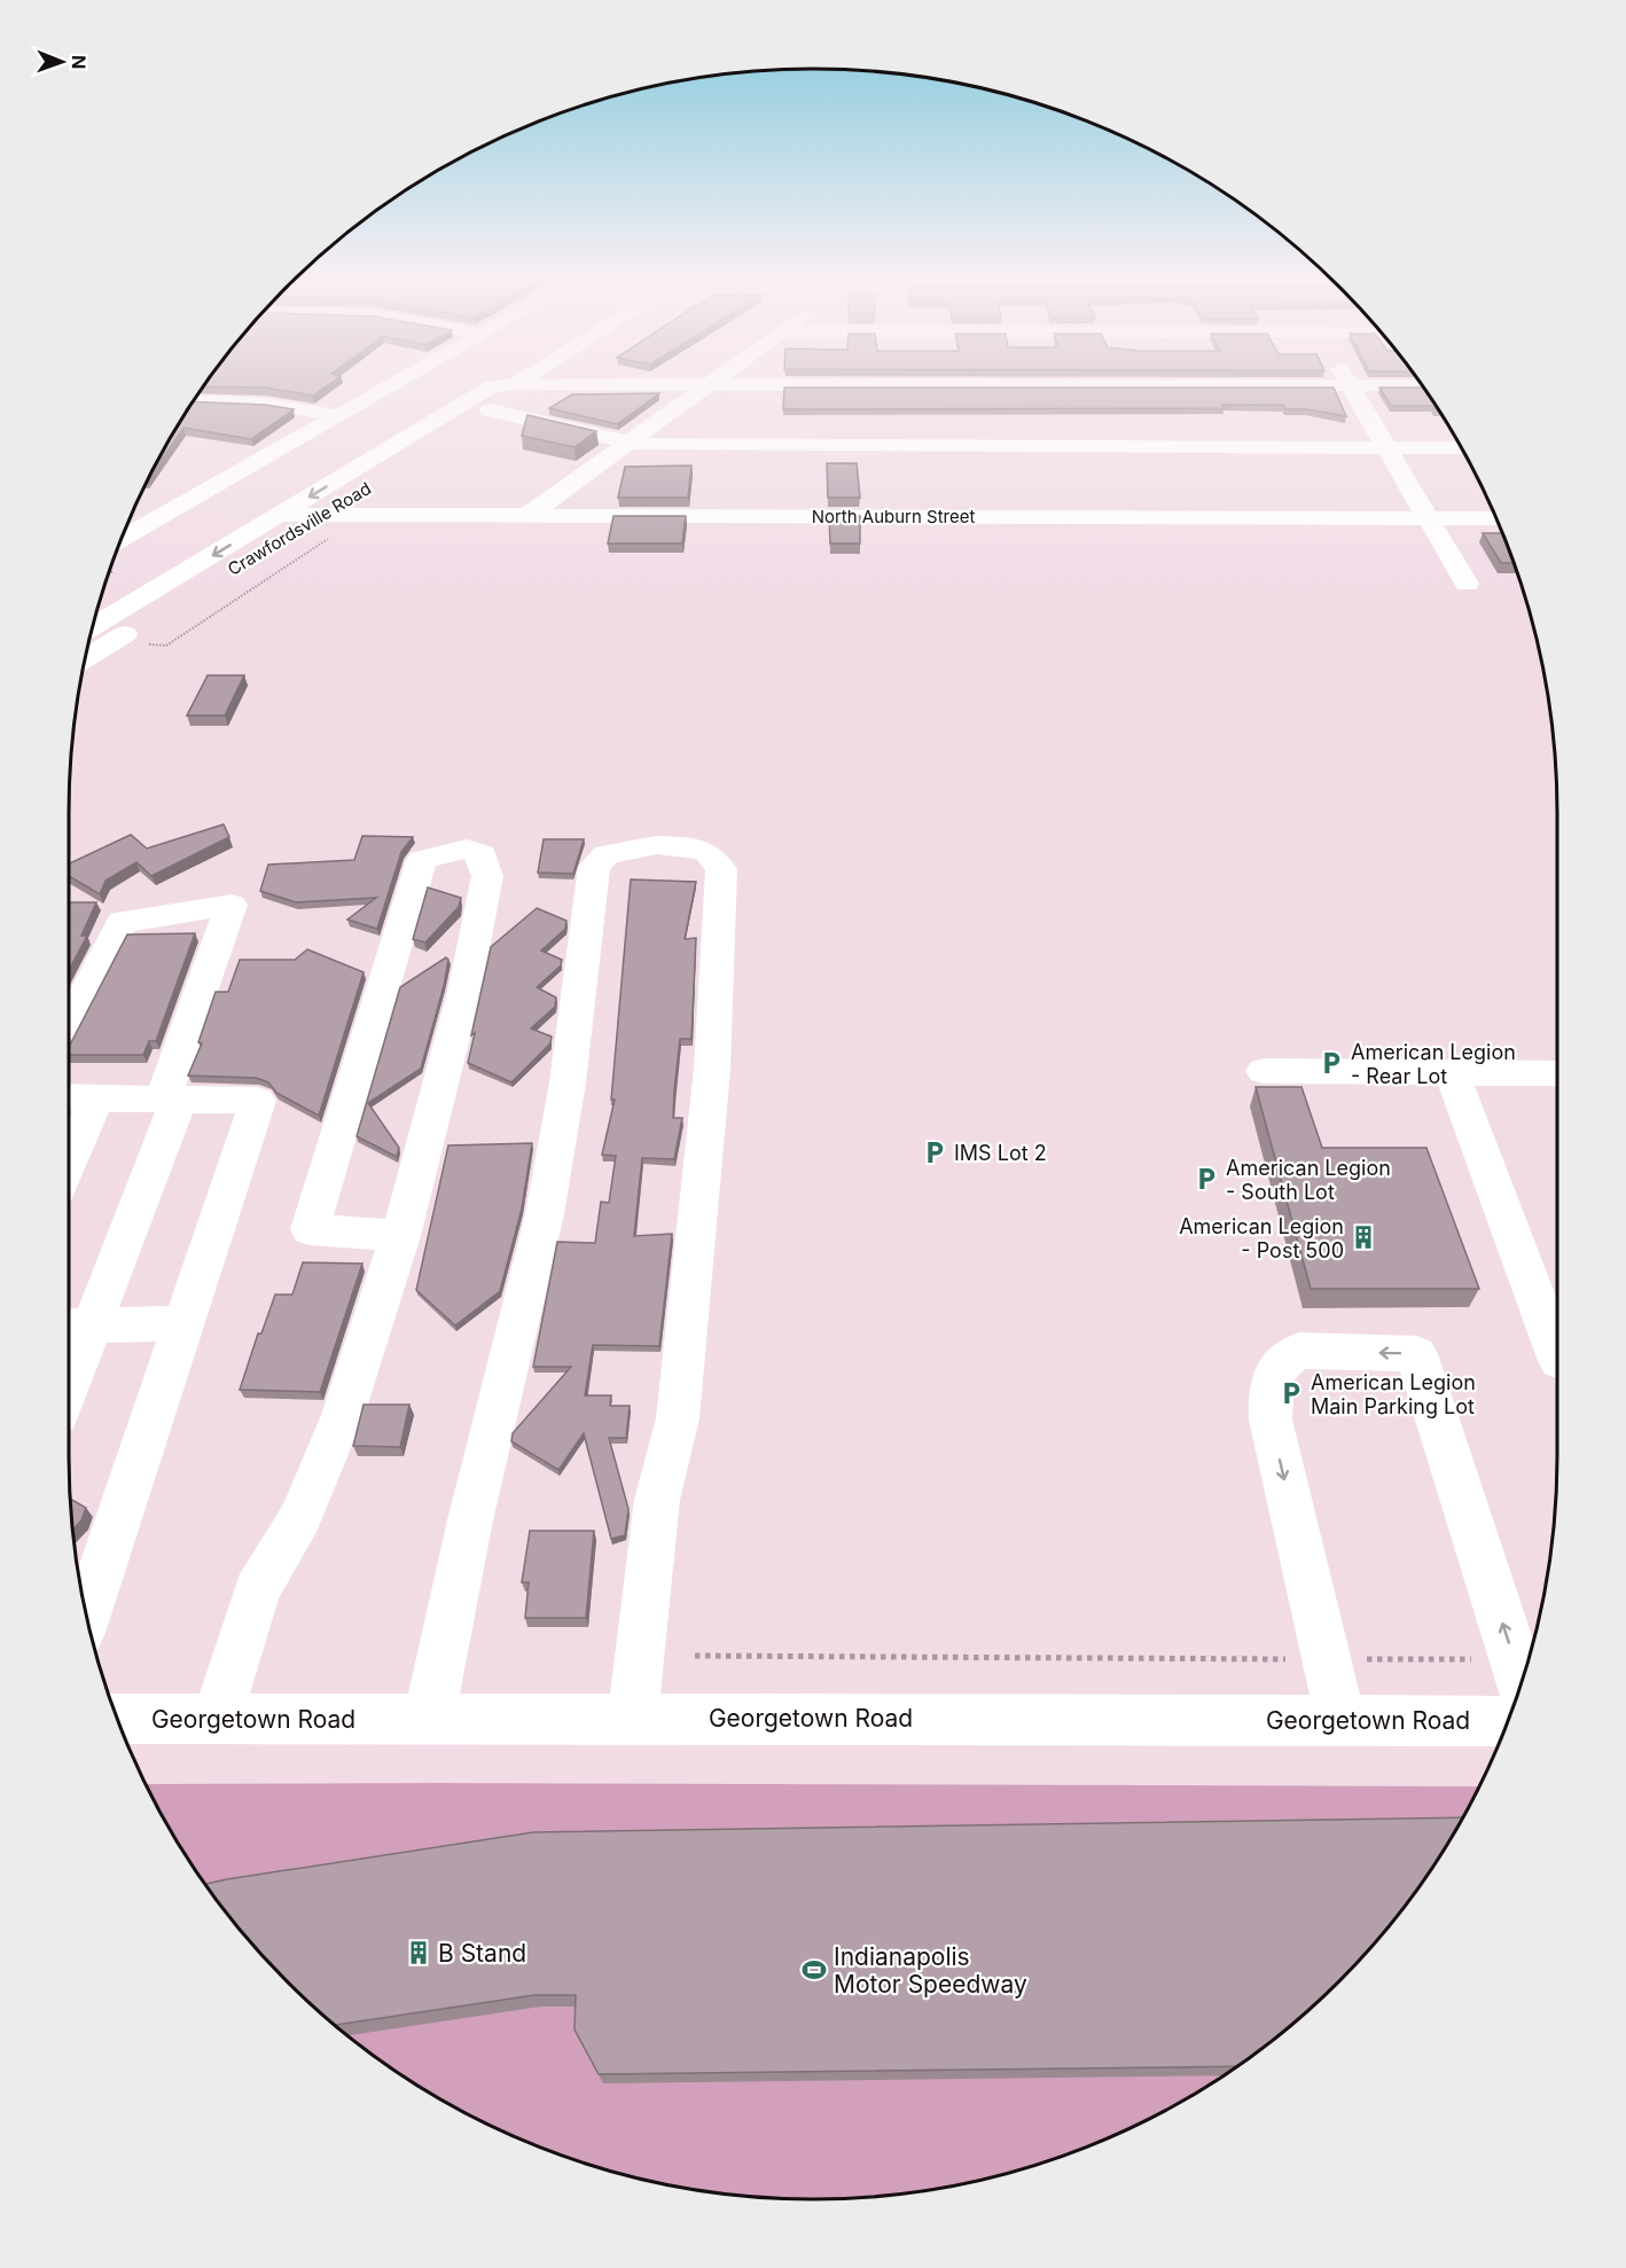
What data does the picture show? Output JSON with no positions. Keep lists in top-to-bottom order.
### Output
{
  "streets": {
    "street": ["North Auburn Street", "Crawfordsville Road", "Georgetown Road"]
  },
  "crossings": [
    ["North Auburn Street", "Crawfordsville Road"]
  ],
  "places": {
    "parking": [
      "American Legion - Rear Lot",
      "IMS Lot 2",
      "American Legion - South Lot",
      "American Legion Main Parking Lot"
    ],
    "building": ["American Legion - Post 500", "B Stand"],
    "sports": ["Indianapolis Motor Speedway"]
  },
  "north": "right"
}
